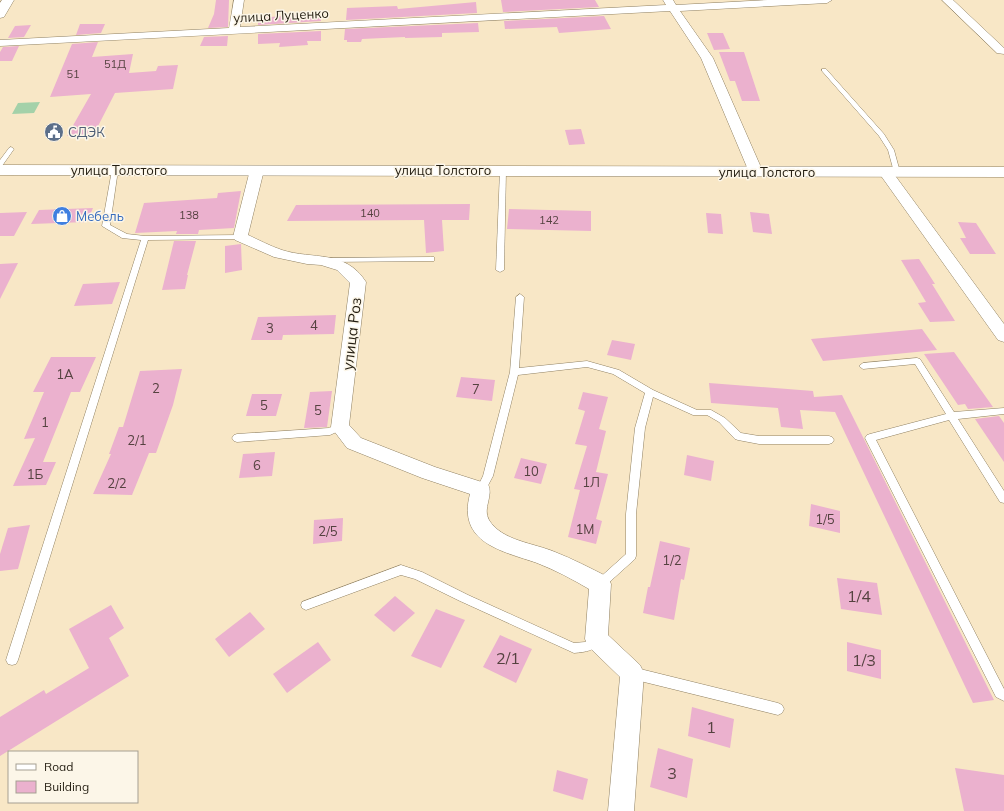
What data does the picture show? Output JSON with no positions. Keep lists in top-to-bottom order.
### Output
{
  "streets": {
    "main road": ["улица Толстого"],
    "street": ["улица Луценко", "улица Роз"]
  },
  "places": {
    "public building": ["СДЭК"],
    "shop": ["Мебель"]
  },
  "house_numbers": [
    "51Д",
    "51",
    "140",
    "138",
    "142",
    "4",
    "3",
    "1А",
    "2",
    "7",
    "5",
    "5",
    "1",
    "2/1",
    "6",
    "10",
    "1Б",
    "1Л",
    "2/2",
    "1/5",
    "1М",
    "2/5",
    "1/2",
    "1/4",
    "2/1",
    "1/3",
    "1",
    "3"
  ],
  "legend": ["Road", "Building"]
}
